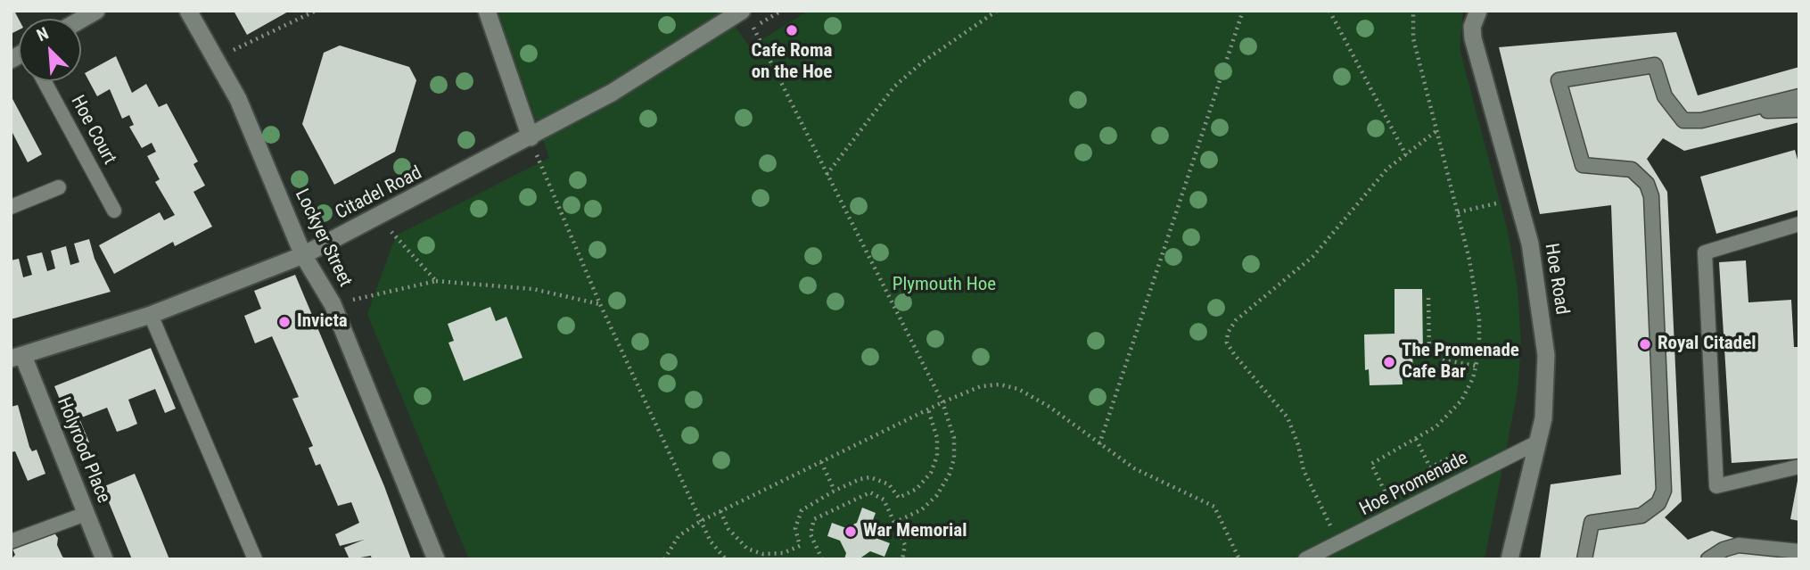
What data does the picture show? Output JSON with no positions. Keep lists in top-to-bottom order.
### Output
{
  "streets": {
    "street": [
      "Citadel Road",
      "Lockyer Street",
      "Hoe Road",
      "Holyrood Place"
    ],
    "lane": ["Hoe Court", "Hoe Promenade"]
  },
  "crossings": [
    ["Citadel Road", "Lockyer Street"],
    ["Citadel Road", "Holyrood Place"],
    ["Hoe Road", "Hoe Promenade"]
  ],
  "parks": ["Plymouth Hoe"],
  "places": [
    "Cafe Roma on the Hoe",
    "Invicta",
    "Royal Citadel",
    "The Promenade Cafe Bar",
    "War Memorial"
  ],
  "north": "top left"
}
